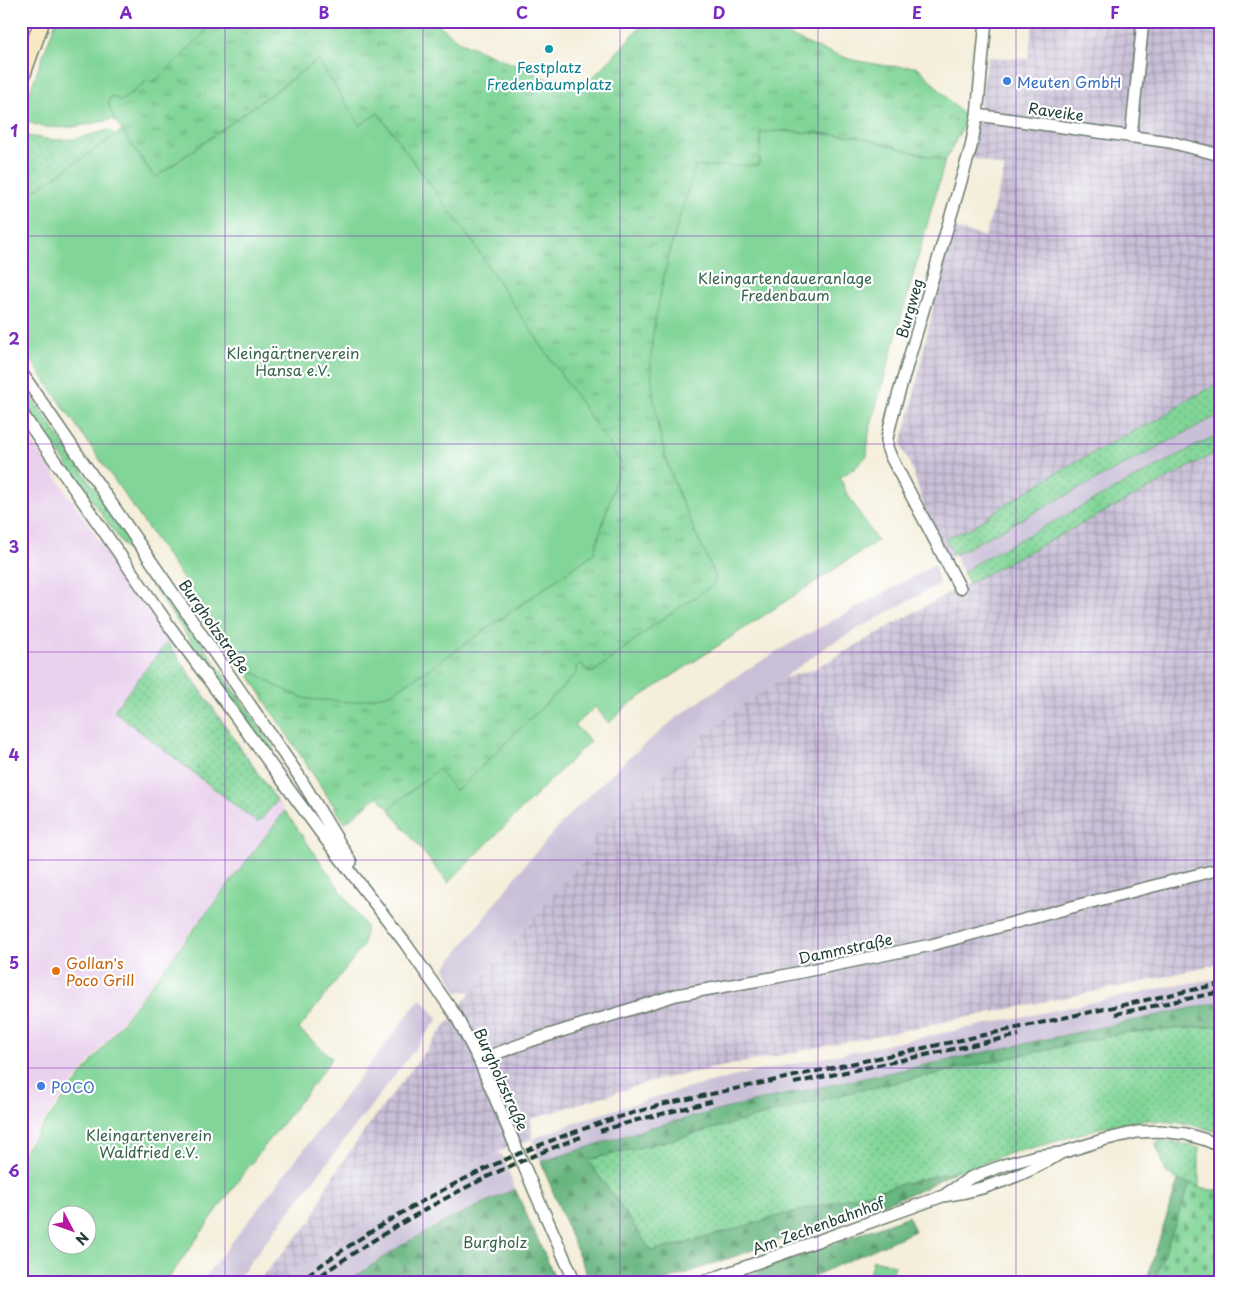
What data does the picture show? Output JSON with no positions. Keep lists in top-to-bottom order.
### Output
{
  "streets": {
    "street": [
      "Raveike",
      "Burgweg",
      "Burgholzstraße",
      "Dammstraße",
      "Am Zechenbahnhof"
    ]
  },
  "crossings": [
    ["Raveike", "Burgweg"],
    ["Burgholzstraße", "Dammstraße"]
  ],
  "parks": [
    "Kleingartendaueranlage Fredenbaum",
    "Kleingärtnerverein Hansa e.V.",
    "Kleingartenverein Waldfried e.V.",
    "Burgholz"
  ],
  "places": [
    "Festplatz Fredenbaumplatz",
    "Meuten GmbH",
    "Gollan's Poco Grill",
    "POCO"
  ],
  "north": "bottom right",
  "grid": {
    "columns": [
      "A",
      "B",
      "C",
      "D",
      "E",
      "F"
    ],
    "rows": [
      "1",
      "2",
      "3",
      "4",
      "5",
      "6"
    ]
  }
}
